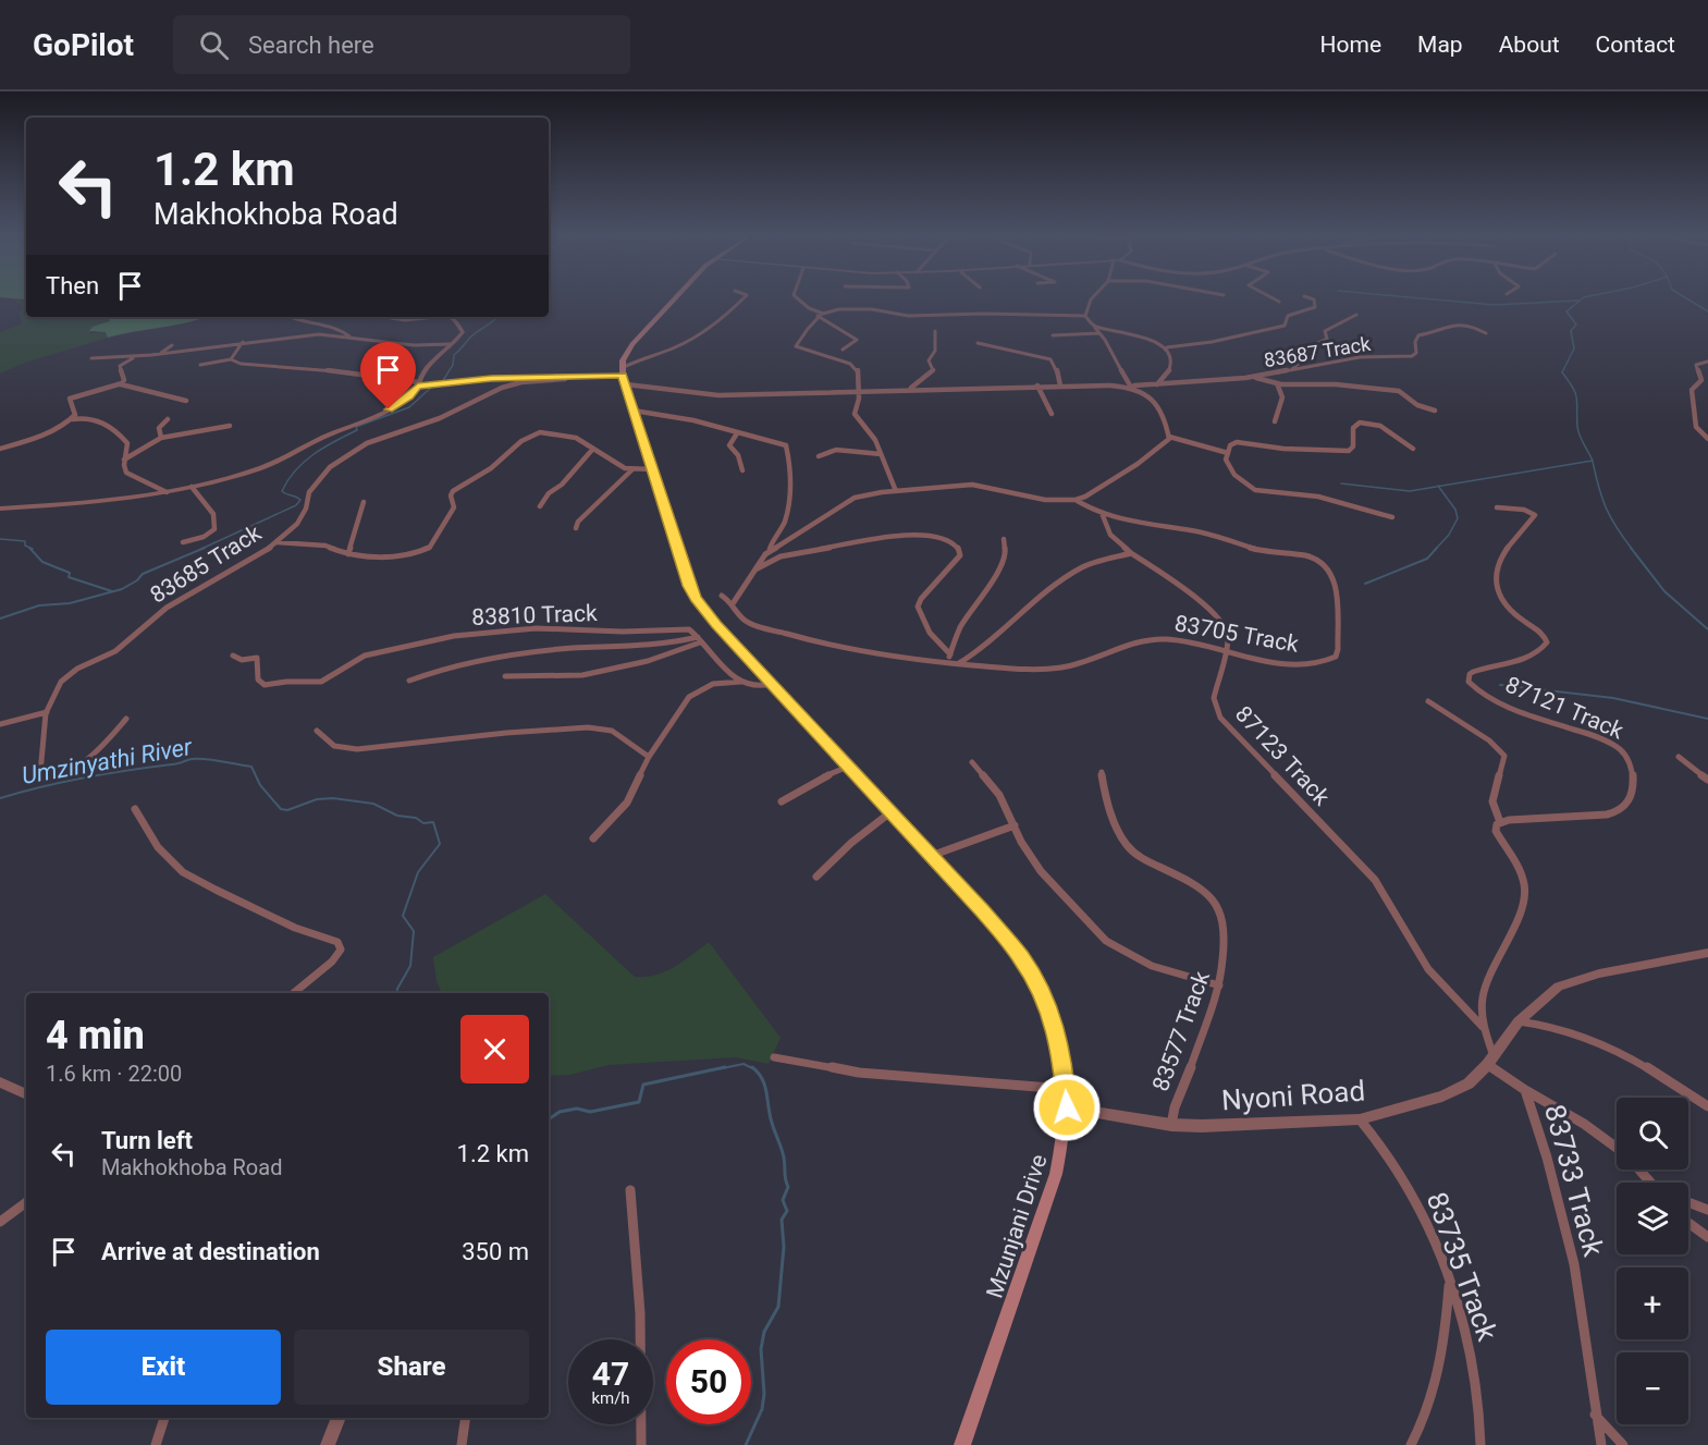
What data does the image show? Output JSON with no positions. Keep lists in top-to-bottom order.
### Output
{
  "streets": {
    "main road": ["Mzunjani Drive"],
    "street": [
      "83687 Track",
      "83685 Track",
      "83810 Track",
      "83705 Track",
      "87121 Track",
      "87123 Track",
      "83577 Track",
      "Nyoni Road",
      "83733 Track",
      "83735 Track"
    ]
  },
  "crossings": [
    ["83687 Track", "Mzunjani Drive"],
    ["83705 Track", "87123 Track"],
    ["83577 Track", "Nyoni Road"],
    ["Nyoni Road", "83733 Track"],
    ["Nyoni Road", "Mzunjani Drive"],
    ["Nyoni Road", "83735 Track"]
  ],
  "water": ["Umzinyathi River"],
  "page": {
    "header": "GoPilot",
    "search": "Search here",
    "nav": [
      "Home",
      "Map",
      "About",
      "Contact"
    ],
    "turn": ["1.2 km", "Makhokhoba Road"],
    "then": "Then",
    "heading": ["4 min", "1.6 km · 22:00"],
    "map_buttons": ["+", "−"],
    "list": [
      {
        "name": "Turn left",
        "note": "Makhokhoba Road",
        "value": "1.2 km"
      },
      {
        "name": "Arrive at destination",
        "value": "350 m"
      }
    ],
    "buttons": ["Exit", "Share"],
    "speed": "47 km/h",
    "limit": "50"
  }
}
